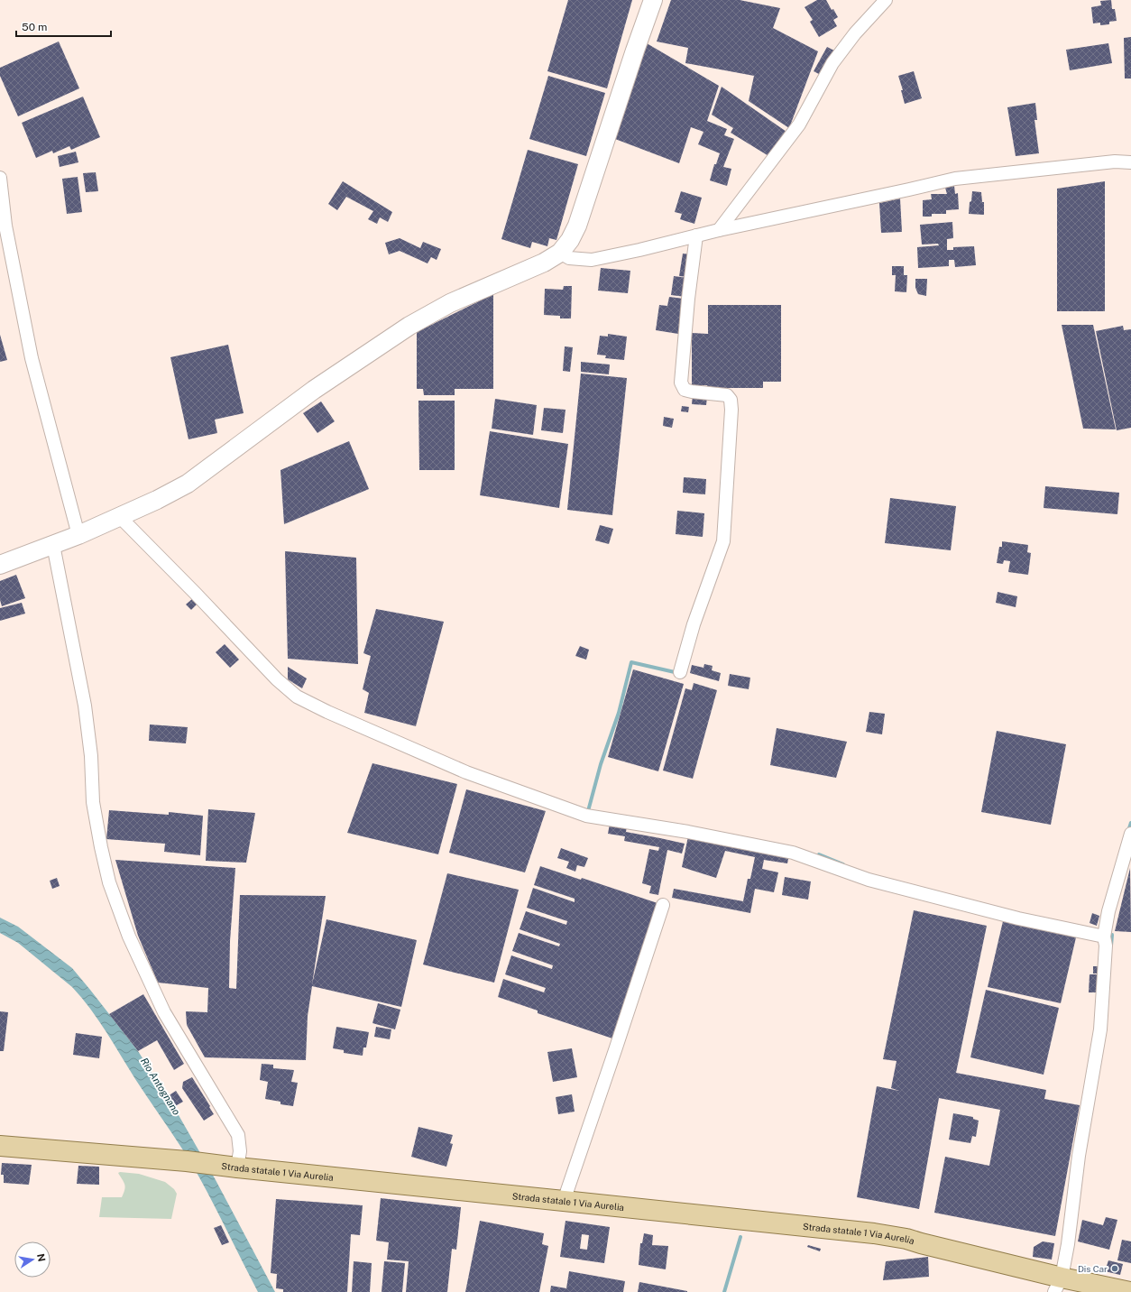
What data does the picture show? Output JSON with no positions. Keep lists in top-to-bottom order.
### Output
{
  "streets": {
    "main road": ["Strada statale 1 Via Aurelia"]
  },
  "water": ["Rio Antognano"],
  "places": ["Dis Car"],
  "scale_bar": "50 m",
  "north": "right"
}
